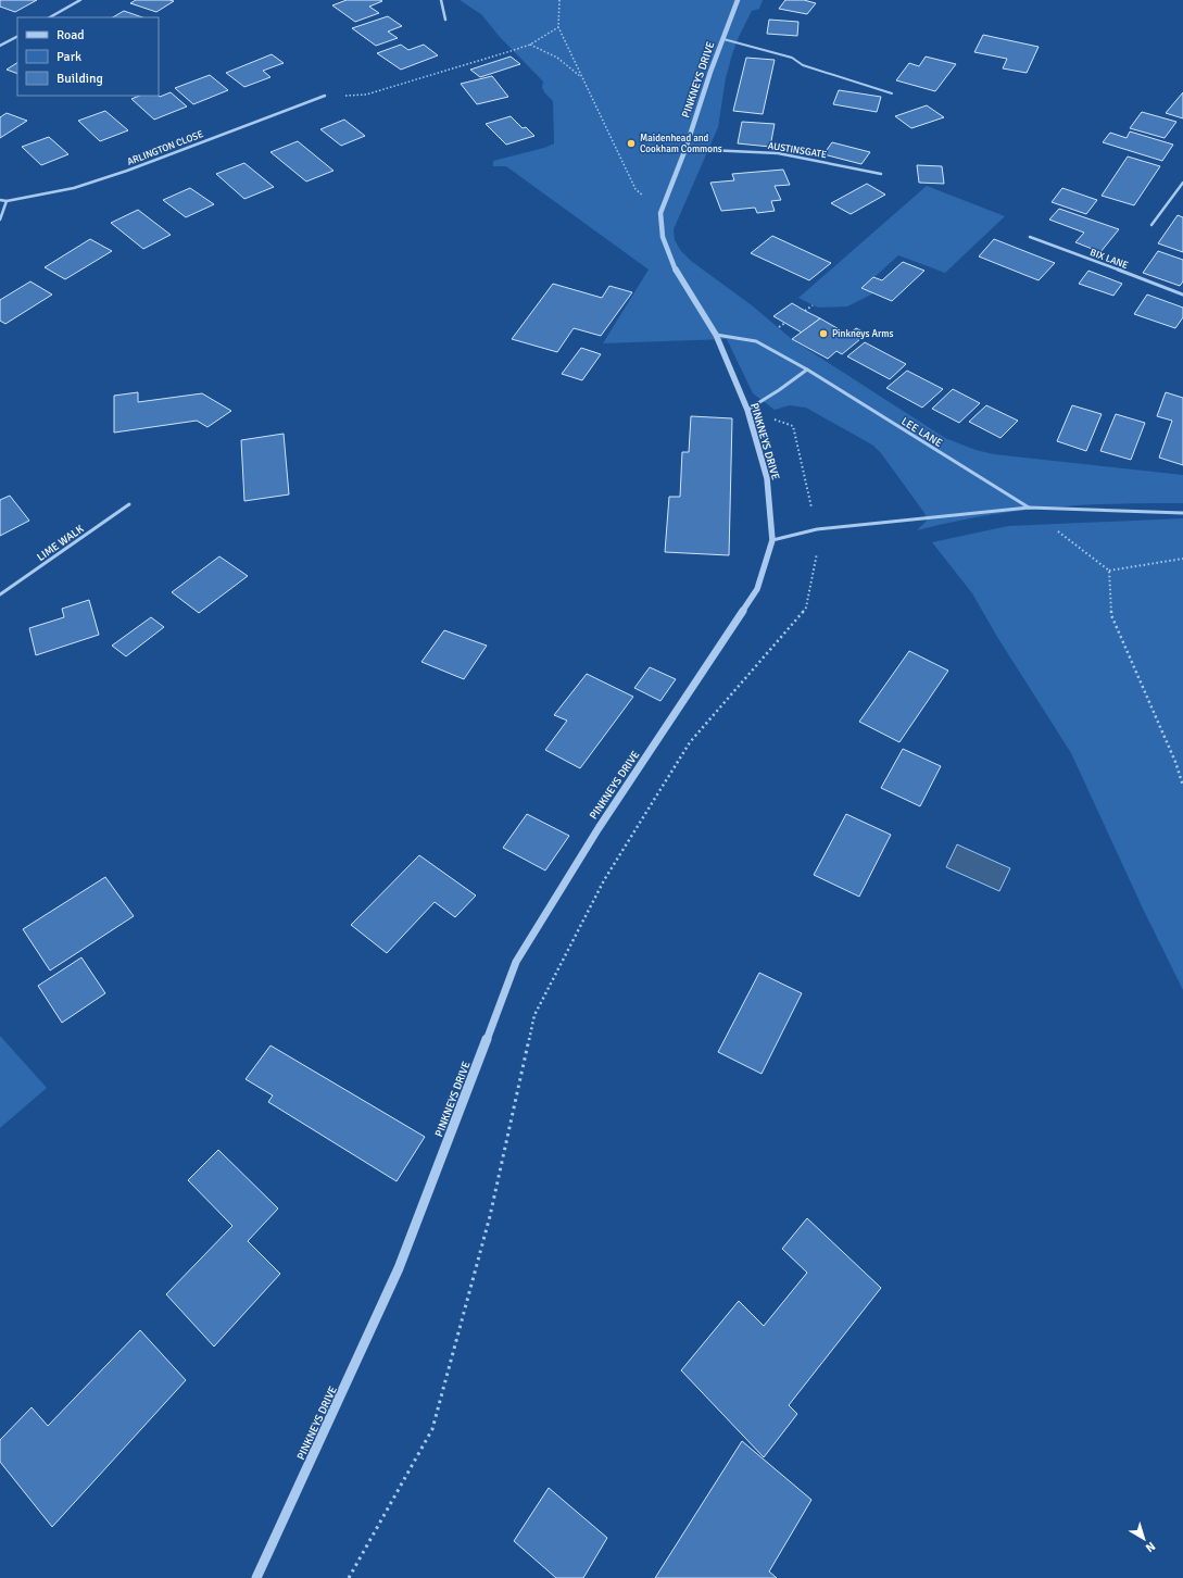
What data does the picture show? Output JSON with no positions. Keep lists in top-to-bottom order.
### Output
{
  "streets": {
    "street": [
      "PINKNEYS DRIVE",
      "ARLINGTON CLOSE",
      "AUSTINSGATE",
      "BIX LANE",
      "LEE LANE",
      "LIME WALK"
    ]
  },
  "crossings": [
    ["PINKNEYS DRIVE", "AUSTINSGATE"],
    ["PINKNEYS DRIVE", "LEE LANE"]
  ],
  "places": ["Maidenhead and Cookham Commons", "Pinkneys Arms"],
  "legend": ["Road", "Park", "Building"],
  "north": "bottom right"
}
